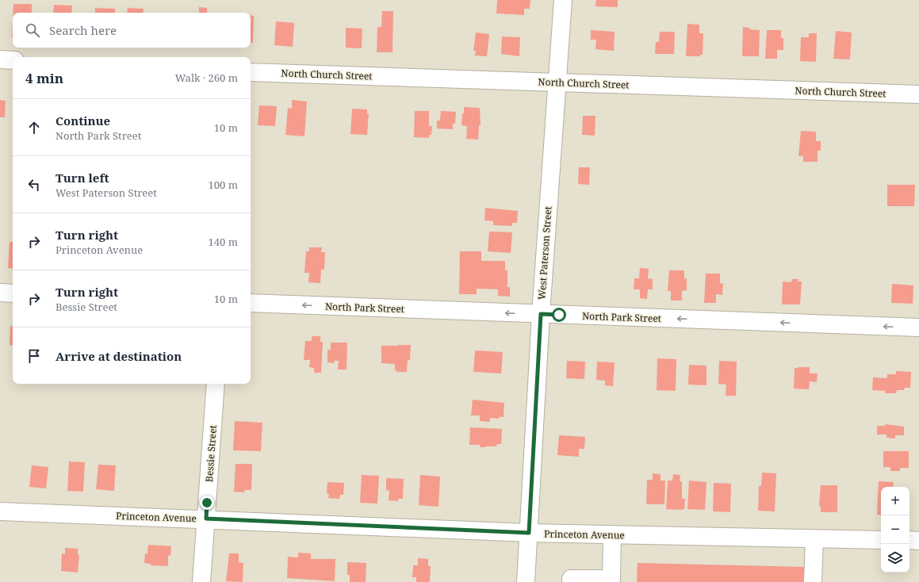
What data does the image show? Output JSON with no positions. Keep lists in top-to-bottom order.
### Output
{
  "streets": {
    "street": [
      "North Church Street",
      "West Paterson Street",
      "North Park Street",
      "Bessie Street",
      "Princeton Avenue"
    ]
  },
  "crossings": [
    ["North Church Street", "West Paterson Street"],
    ["West Paterson Street", "North Park Street"],
    ["West Paterson Street", "Princeton Avenue"],
    ["Bessie Street", "Princeton Avenue"]
  ],
  "one_way": ["North Park Street"],
  "page": {
    "search": "Search here",
    "heading": ["4 min", "Walk · 260 m"],
    "list": [
      ["Continue", "North Park Street", "10 m"],
      ["Turn left", "West Paterson Street", "100 m"],
      ["Turn right", "Princeton Avenue", "140 m"],
      ["Turn right", "Bessie Street", "10 m"],
      "Arrive at destination"
    ],
    "map_buttons": ["+", "−"]
  }
}
